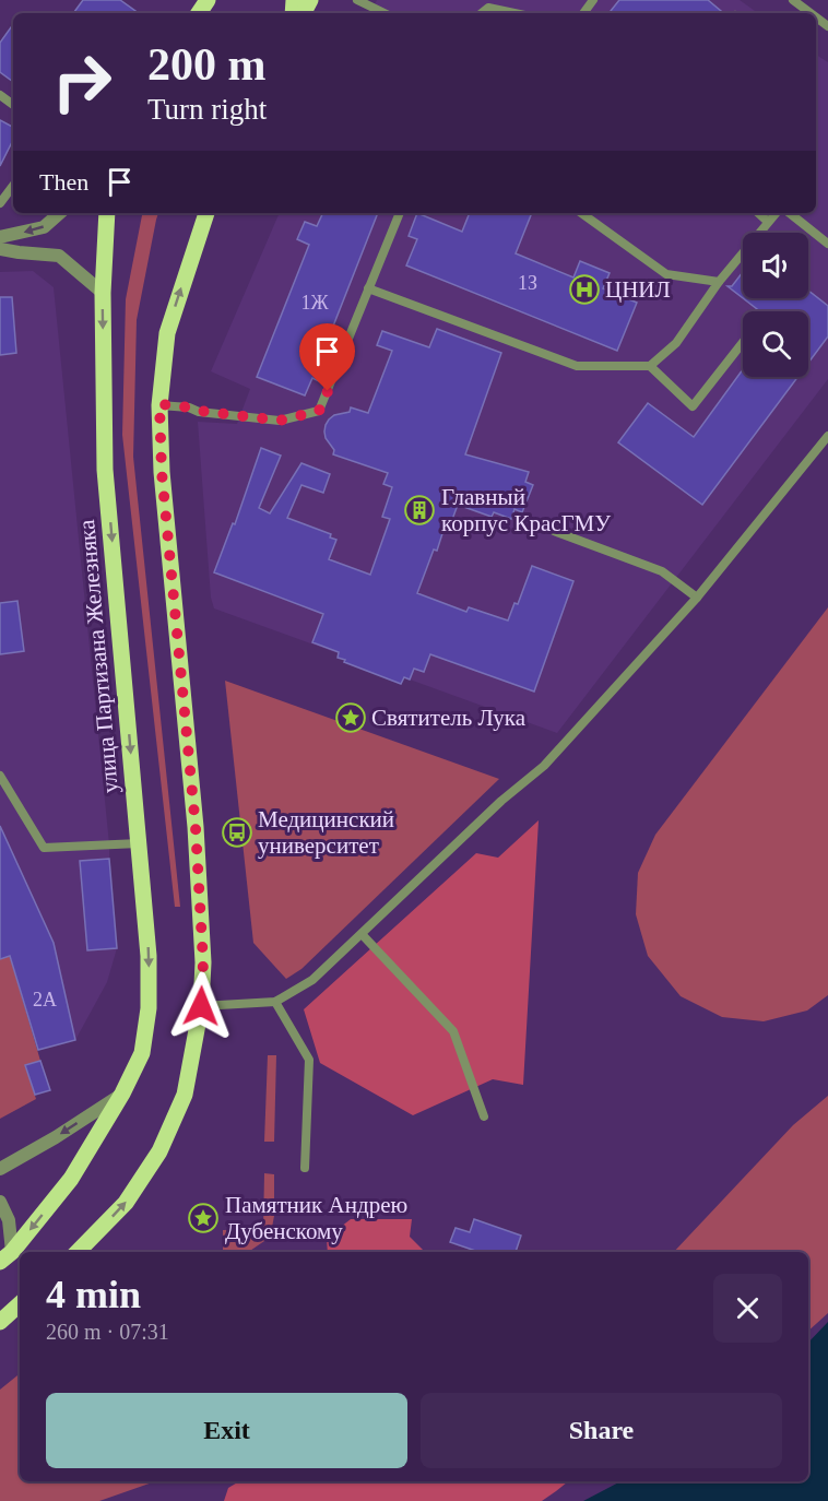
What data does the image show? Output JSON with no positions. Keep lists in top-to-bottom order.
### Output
{
  "streets": {
    "main road": ["улица Партизана Железняка"]
  },
  "places": {
    "hospital": ["ЦНИЛ"],
    "building": ["Главный корпус КрасГМУ"],
    "place": ["Святитель Лука", "Памятник Андрею Дубенскому"],
    "bus stop": ["Медицинский университет"]
  },
  "house_numbers": ["1З", "1Ж", "2А"],
  "page": {
    "turn": ["200 m", "Turn right"],
    "then": "Then",
    "heading": ["4 min", "260 m · 07:31"],
    "buttons": ["Exit", "Share"]
  }
}
